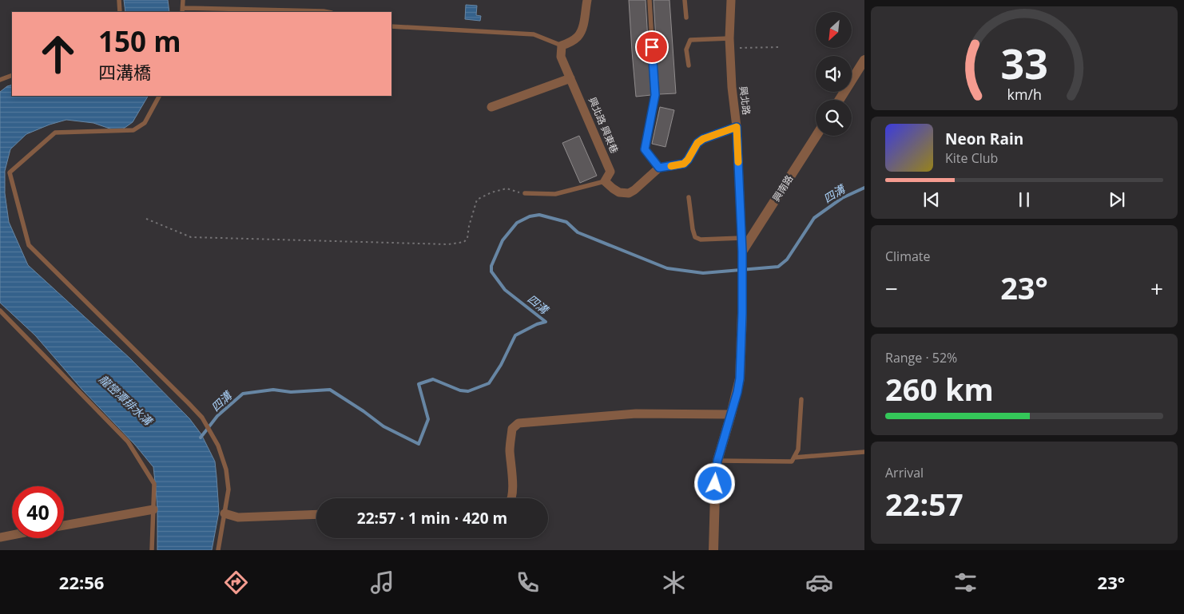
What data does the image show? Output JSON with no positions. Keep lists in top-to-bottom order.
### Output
{
  "streets": {
    "street": ["興北路", "興北路 興東巷", "興南路"]
  },
  "crossings": [
    ["興北路", "興南路"]
  ],
  "water": ["四溝", "龍巒潭排水溝"],
  "north": "bottom left",
  "page": {
    "turn": ["150 m", "四溝橋"],
    "song": ["Neon Rain", "Kite Club"],
    "tile": [
      "Climate",
      ["Range · 52%", "260 km"],
      ["Arrival", "22:57"]
    ],
    "heat": ["−", "23°", "+"],
    "limit": "40",
    "trip": "22:57 · 1 min · 420 m",
    "tabs": ["22:56", "23°"],
    "gauge": ["33", "km/h"]
  }
}
